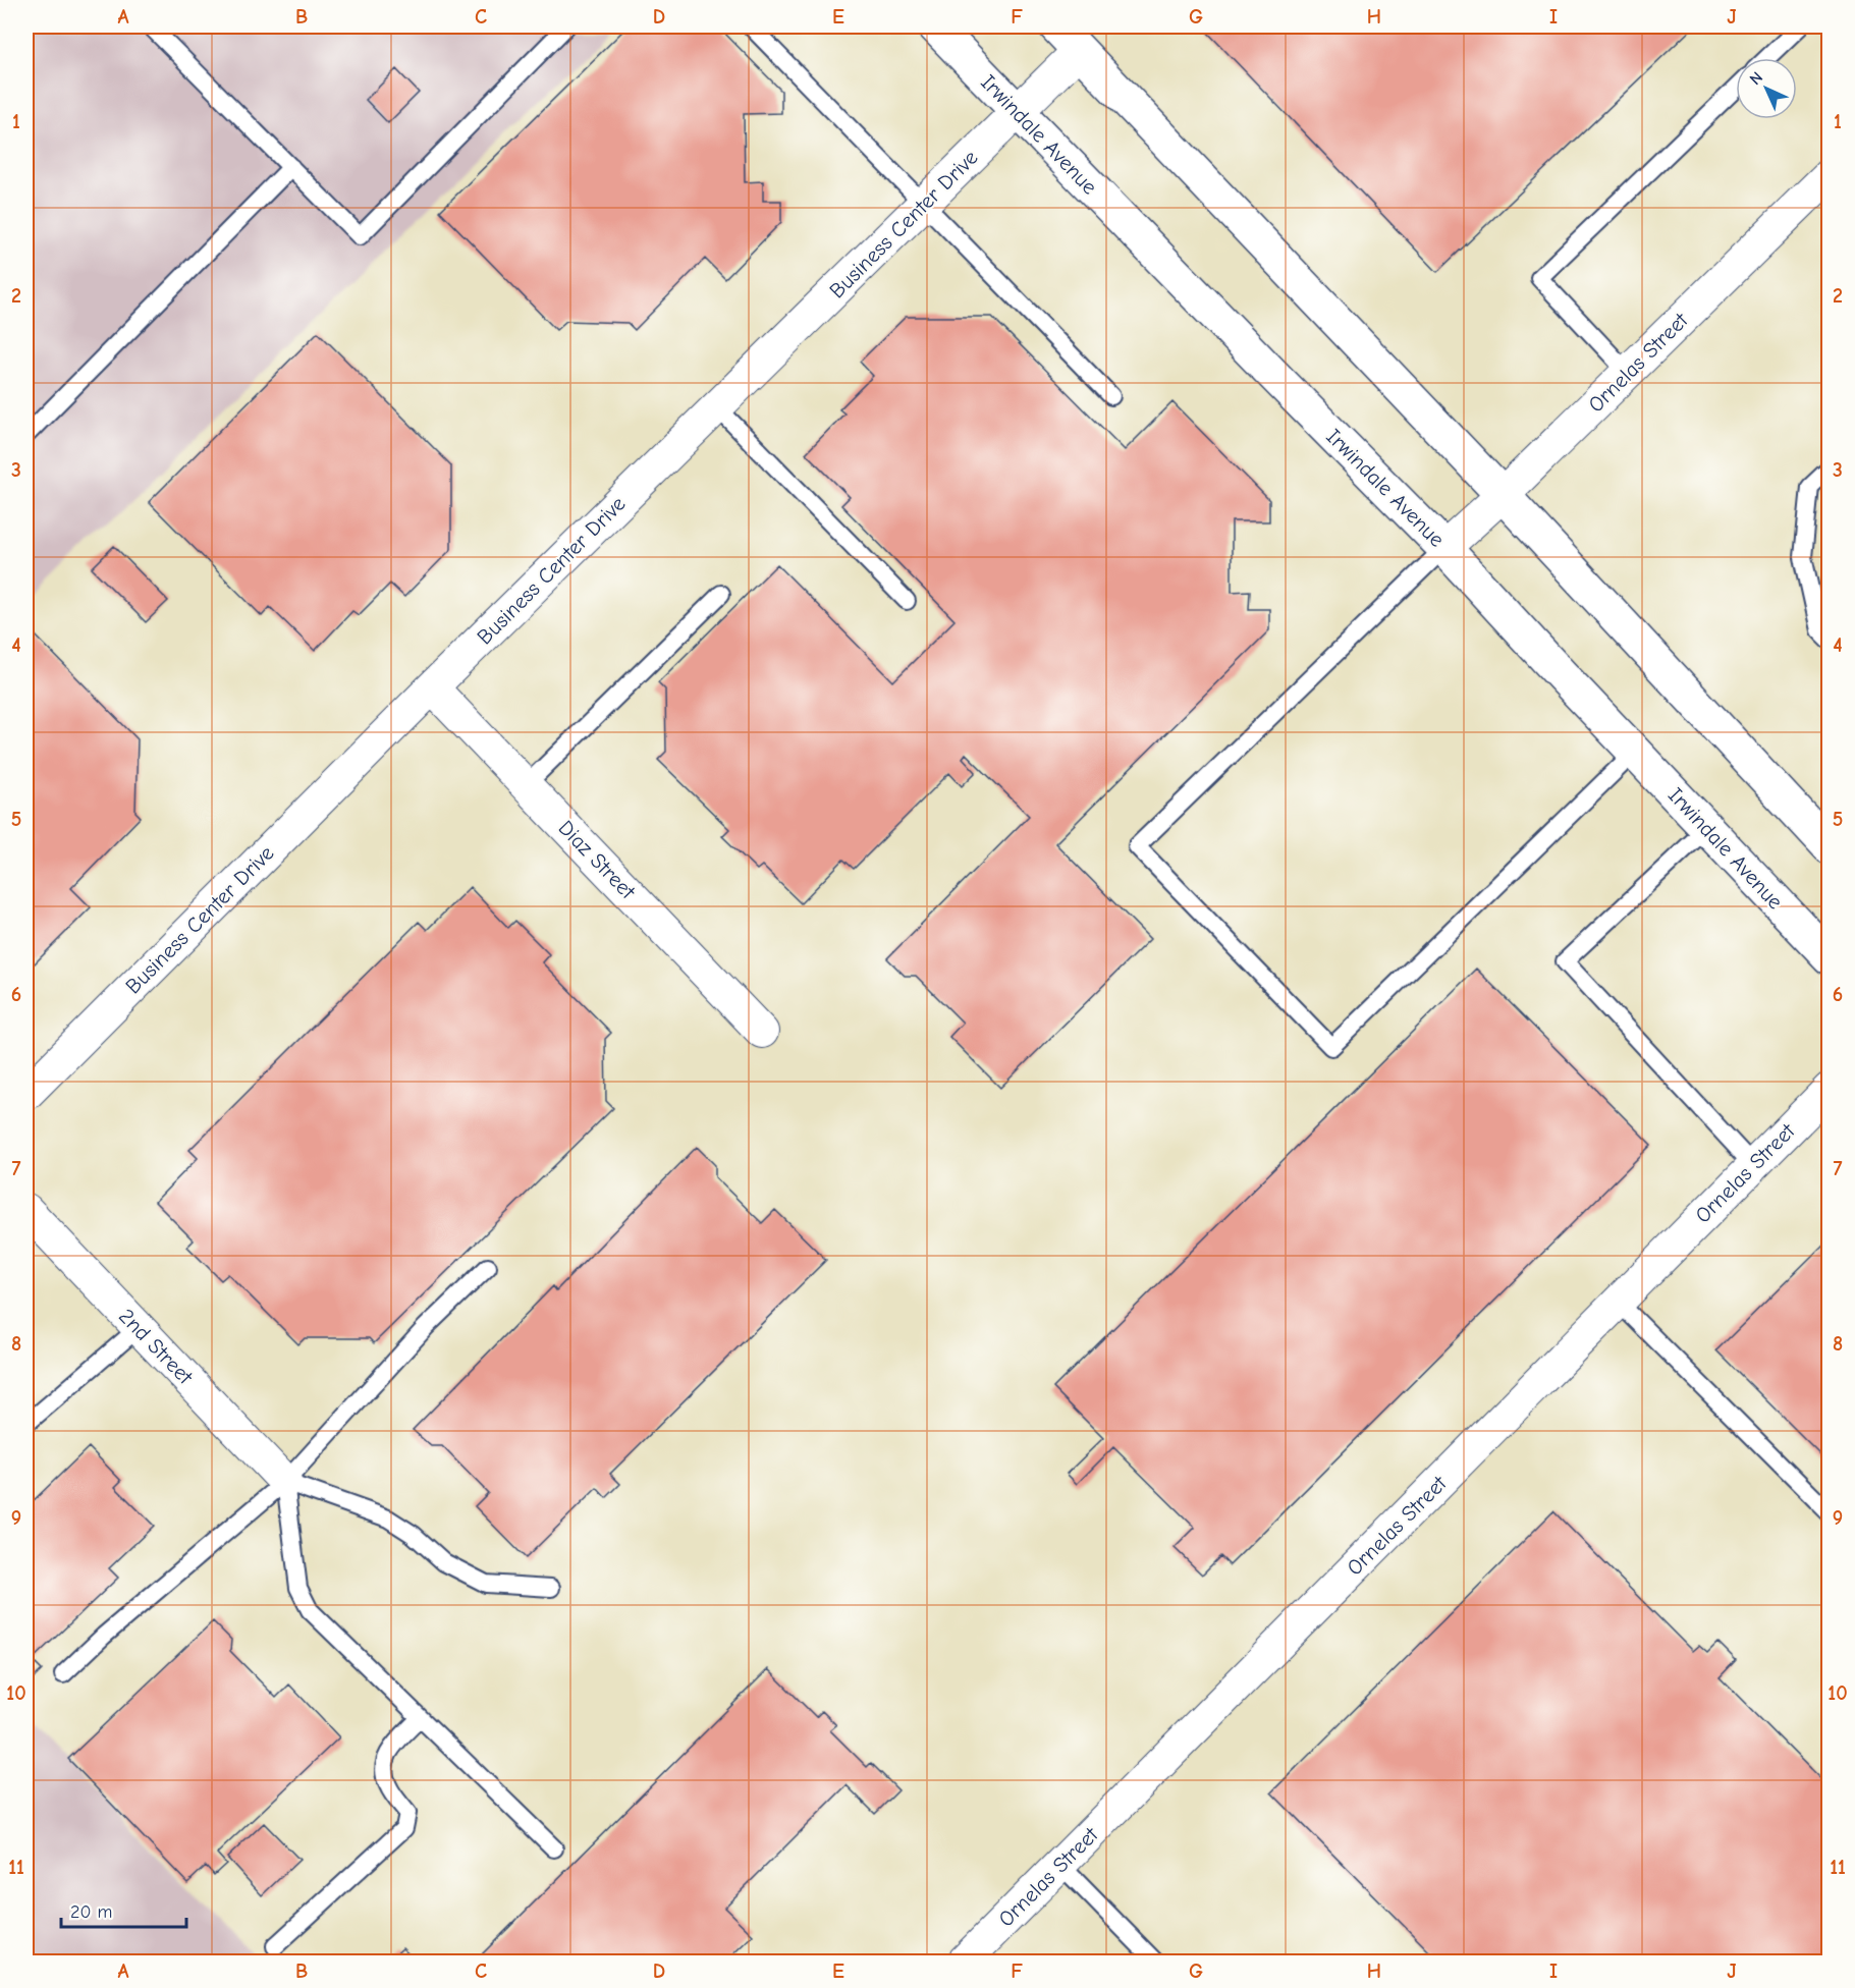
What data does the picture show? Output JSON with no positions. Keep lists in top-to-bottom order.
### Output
{
  "streets": {
    "main road": ["Irwindale Avenue"],
    "street": [
      "Business Center Drive",
      "Ornelas Street",
      "Diaz Street",
      "2nd Street"
    ]
  },
  "crossings": [
    ["Irwindale Avenue", "Business Center Drive"],
    ["Irwindale Avenue", "Ornelas Street"],
    ["Business Center Drive", "Diaz Street"]
  ],
  "scale_bar": "20 m",
  "north": "top left",
  "grid": {
    "columns": [
      "A",
      "B",
      "C",
      "D",
      "E",
      "F",
      "G",
      "H",
      "I",
      "J"
    ],
    "rows": [
      "1",
      "2",
      "3",
      "4",
      "5",
      "6",
      "7",
      "8",
      "9",
      "10",
      "11"
    ]
  }
}
